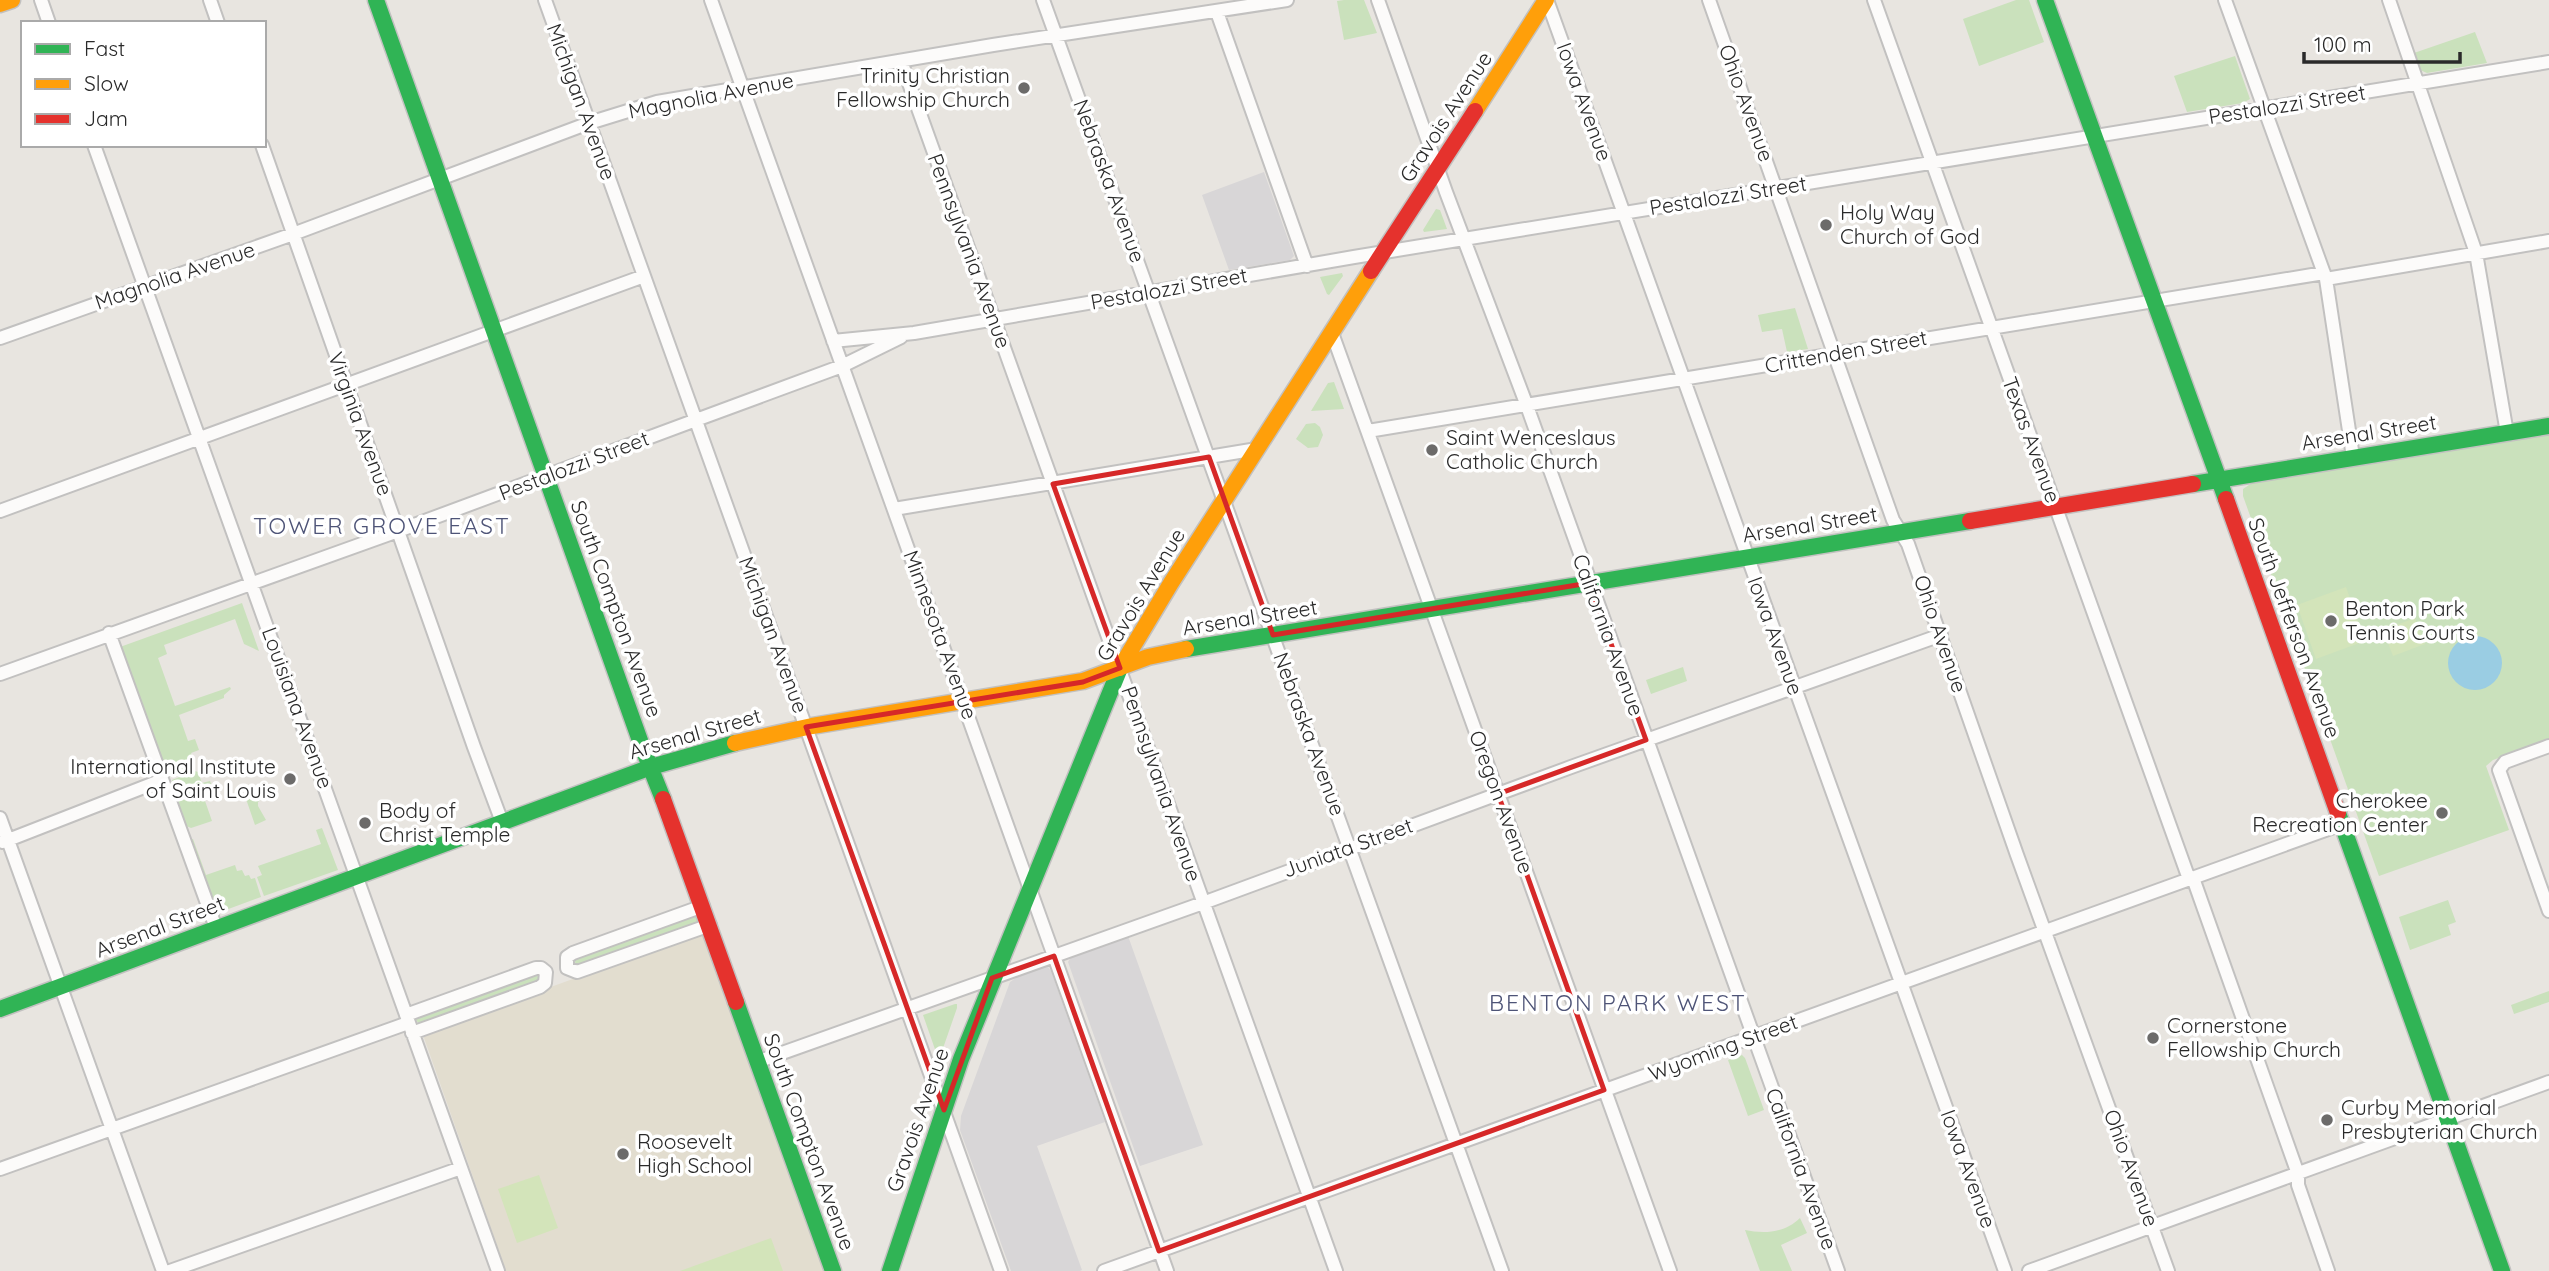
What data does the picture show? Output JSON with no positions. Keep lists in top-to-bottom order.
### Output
{
  "streets": {
    "main road": [
      "Gravois Avenue",
      "Arsenal Street",
      "South Compton Avenue",
      "South Jefferson Avenue"
    ],
    "street": [
      "Magnolia Avenue",
      "Michigan Avenue",
      "Iowa Avenue",
      "Ohio Avenue",
      "Pestalozzi Street",
      "Nebraska Avenue",
      "Pennsylvania Avenue",
      "Crittenden Street",
      "Virginia Avenue",
      "Texas Avenue",
      "Minnesota Avenue",
      "California Avenue",
      "Louisiana Avenue",
      "Oregon Avenue",
      "Juniata Street",
      "Wyoming Street"
    ]
  },
  "crossings": [
    ["Magnolia Avenue", "Michigan Avenue"],
    ["Magnolia Avenue", "Nebraska Avenue"],
    ["Magnolia Avenue", "Pennsylvania Avenue"],
    ["Magnolia Avenue", "Virginia Avenue"],
    ["Magnolia Avenue", "South Compton Avenue"],
    ["Magnolia Avenue", "Minnesota Avenue"],
    ["Magnolia Avenue", "Louisiana Avenue"],
    ["Michigan Avenue", "Pestalozzi Street"],
    ["Michigan Avenue", "Gravois Avenue"],
    ["Michigan Avenue", "Arsenal Street"],
    ["Michigan Avenue", "Juniata Street"],
    ["Iowa Avenue", "Pestalozzi Street"],
    ["Iowa Avenue", "Gravois Avenue"],
    ["Iowa Avenue", "Crittenden Street"],
    ["Iowa Avenue", "Arsenal Street"],
    ["Iowa Avenue", "Juniata Street"],
    ["Iowa Avenue", "Wyoming Street"],
    ["Ohio Avenue", "Pestalozzi Street"],
    ["Ohio Avenue", "Crittenden Street"],
    ["Ohio Avenue", "Arsenal Street"],
    ["Ohio Avenue", "Juniata Street"],
    ["Ohio Avenue", "Wyoming Street"],
    ["Pestalozzi Street", "Gravois Avenue"],
    ["Pestalozzi Street", "Nebraska Avenue"],
    ["Pestalozzi Street", "Pennsylvania Avenue"],
    ["Pestalozzi Street", "Virginia Avenue"],
    ["Pestalozzi Street", "Texas Avenue"],
    ["Pestalozzi Street", "South Compton Avenue"],
    ["Pestalozzi Street", "South Jefferson Avenue"],
    ["Pestalozzi Street", "Minnesota Avenue"],
    ["Pestalozzi Street", "California Avenue"],
    ["Pestalozzi Street", "Louisiana Avenue"],
    ["Gravois Avenue", "Nebraska Avenue"],
    ["Gravois Avenue", "Pennsylvania Avenue"],
    ["Gravois Avenue", "Arsenal Street"],
    ["Gravois Avenue", "Minnesota Avenue"],
    ["Gravois Avenue", "California Avenue"],
    ["Gravois Avenue", "Oregon Avenue"],
    ["Gravois Avenue", "Juniata Street"],
    ["Nebraska Avenue", "Arsenal Street"],
    ["Nebraska Avenue", "Juniata Street"],
    ["Nebraska Avenue", "Wyoming Street"],
    ["Pennsylvania Avenue", "Arsenal Street"],
    ["Pennsylvania Avenue", "Juniata Street"],
    ["Pennsylvania Avenue", "Wyoming Street"],
    ["Crittenden Street", "Texas Avenue"],
    ["Crittenden Street", "South Jefferson Avenue"],
    ["Crittenden Street", "California Avenue"],
    ["Crittenden Street", "Oregon Avenue"],
    ["Virginia Avenue", "Arsenal Street"],
    ["Arsenal Street", "Texas Avenue"],
    ["Arsenal Street", "South Compton Avenue"],
    ["Arsenal Street", "South Jefferson Avenue"],
    ["Arsenal Street", "Minnesota Avenue"],
    ["Arsenal Street", "California Avenue"],
    ["Arsenal Street", "Louisiana Avenue"],
    ["Arsenal Street", "Oregon Avenue"],
    ["Texas Avenue", "Wyoming Street"],
    ["South Compton Avenue", "Juniata Street"],
    ["South Jefferson Avenue", "Wyoming Street"],
    ["Minnesota Avenue", "Juniata Street"],
    ["Minnesota Avenue", "Wyoming Street"],
    ["California Avenue", "Juniata Street"],
    ["California Avenue", "Wyoming Street"],
    ["Oregon Avenue", "Juniata Street"],
    ["Oregon Avenue", "Wyoming Street"]
  ],
  "districts": ["TOWER GROVE EAST", "BENTON PARK WEST"],
  "places": [
    "Trinity Christian Fellowship Church",
    "Holy Way Church of God",
    "Saint Wenceslaus Catholic Church",
    "Benton Park Tennis Courts",
    "International Institute of Saint Louis",
    "Cherokee Recreation Center",
    "Body of Christ Temple",
    "Cornerstone Fellowship Church",
    "Curby Memorial Presbyterian Church",
    "Roosevelt High School"
  ],
  "legend": ["Fast", "Slow", "Jam"],
  "scale_bar": "100 m"
}
